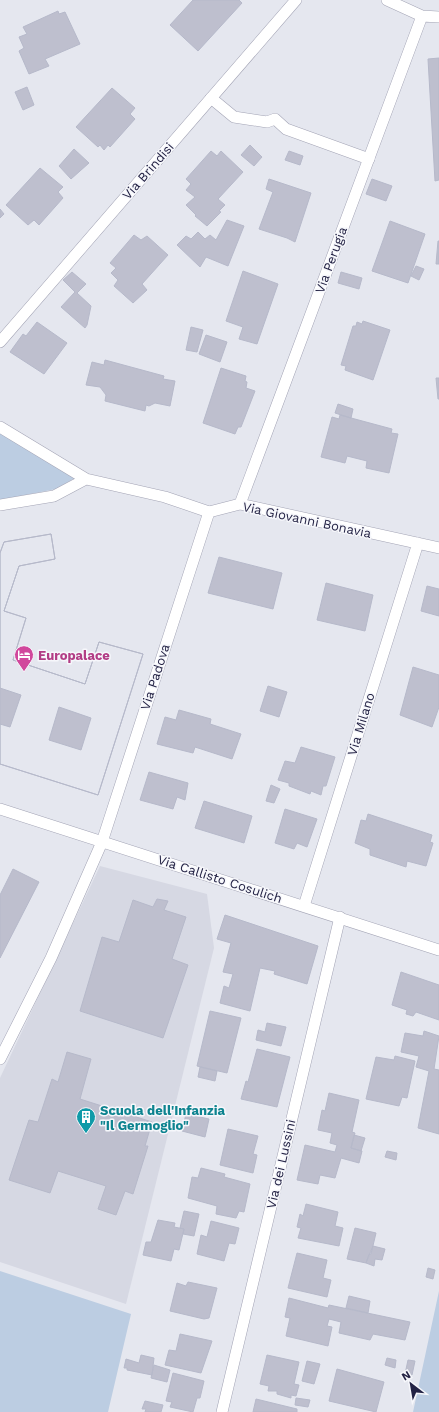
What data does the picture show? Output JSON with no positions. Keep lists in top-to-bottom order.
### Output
{
  "streets": {
    "street": [
      "Via Brindisi",
      "Via Perugia",
      "Via Giovanni Bonavia",
      "Via Padova",
      "Via Milano",
      "Via Callisto Cosulich",
      "Via dei Lussini"
    ]
  },
  "crossings": [
    ["Via Perugia", "Via Giovanni Bonavia"],
    ["Via Giovanni Bonavia", "Via Padova"],
    ["Via Giovanni Bonavia", "Via Milano"],
    ["Via Padova", "Via Callisto Cosulich"],
    ["Via Milano", "Via Callisto Cosulich"],
    ["Via Callisto Cosulich", "Via dei Lussini"]
  ],
  "places": {
    "hotel": ["Europalace"],
    "building": ["Scuola dell'Infanzia \"Il Germoglio\""]
  },
  "north": "top left"
}
